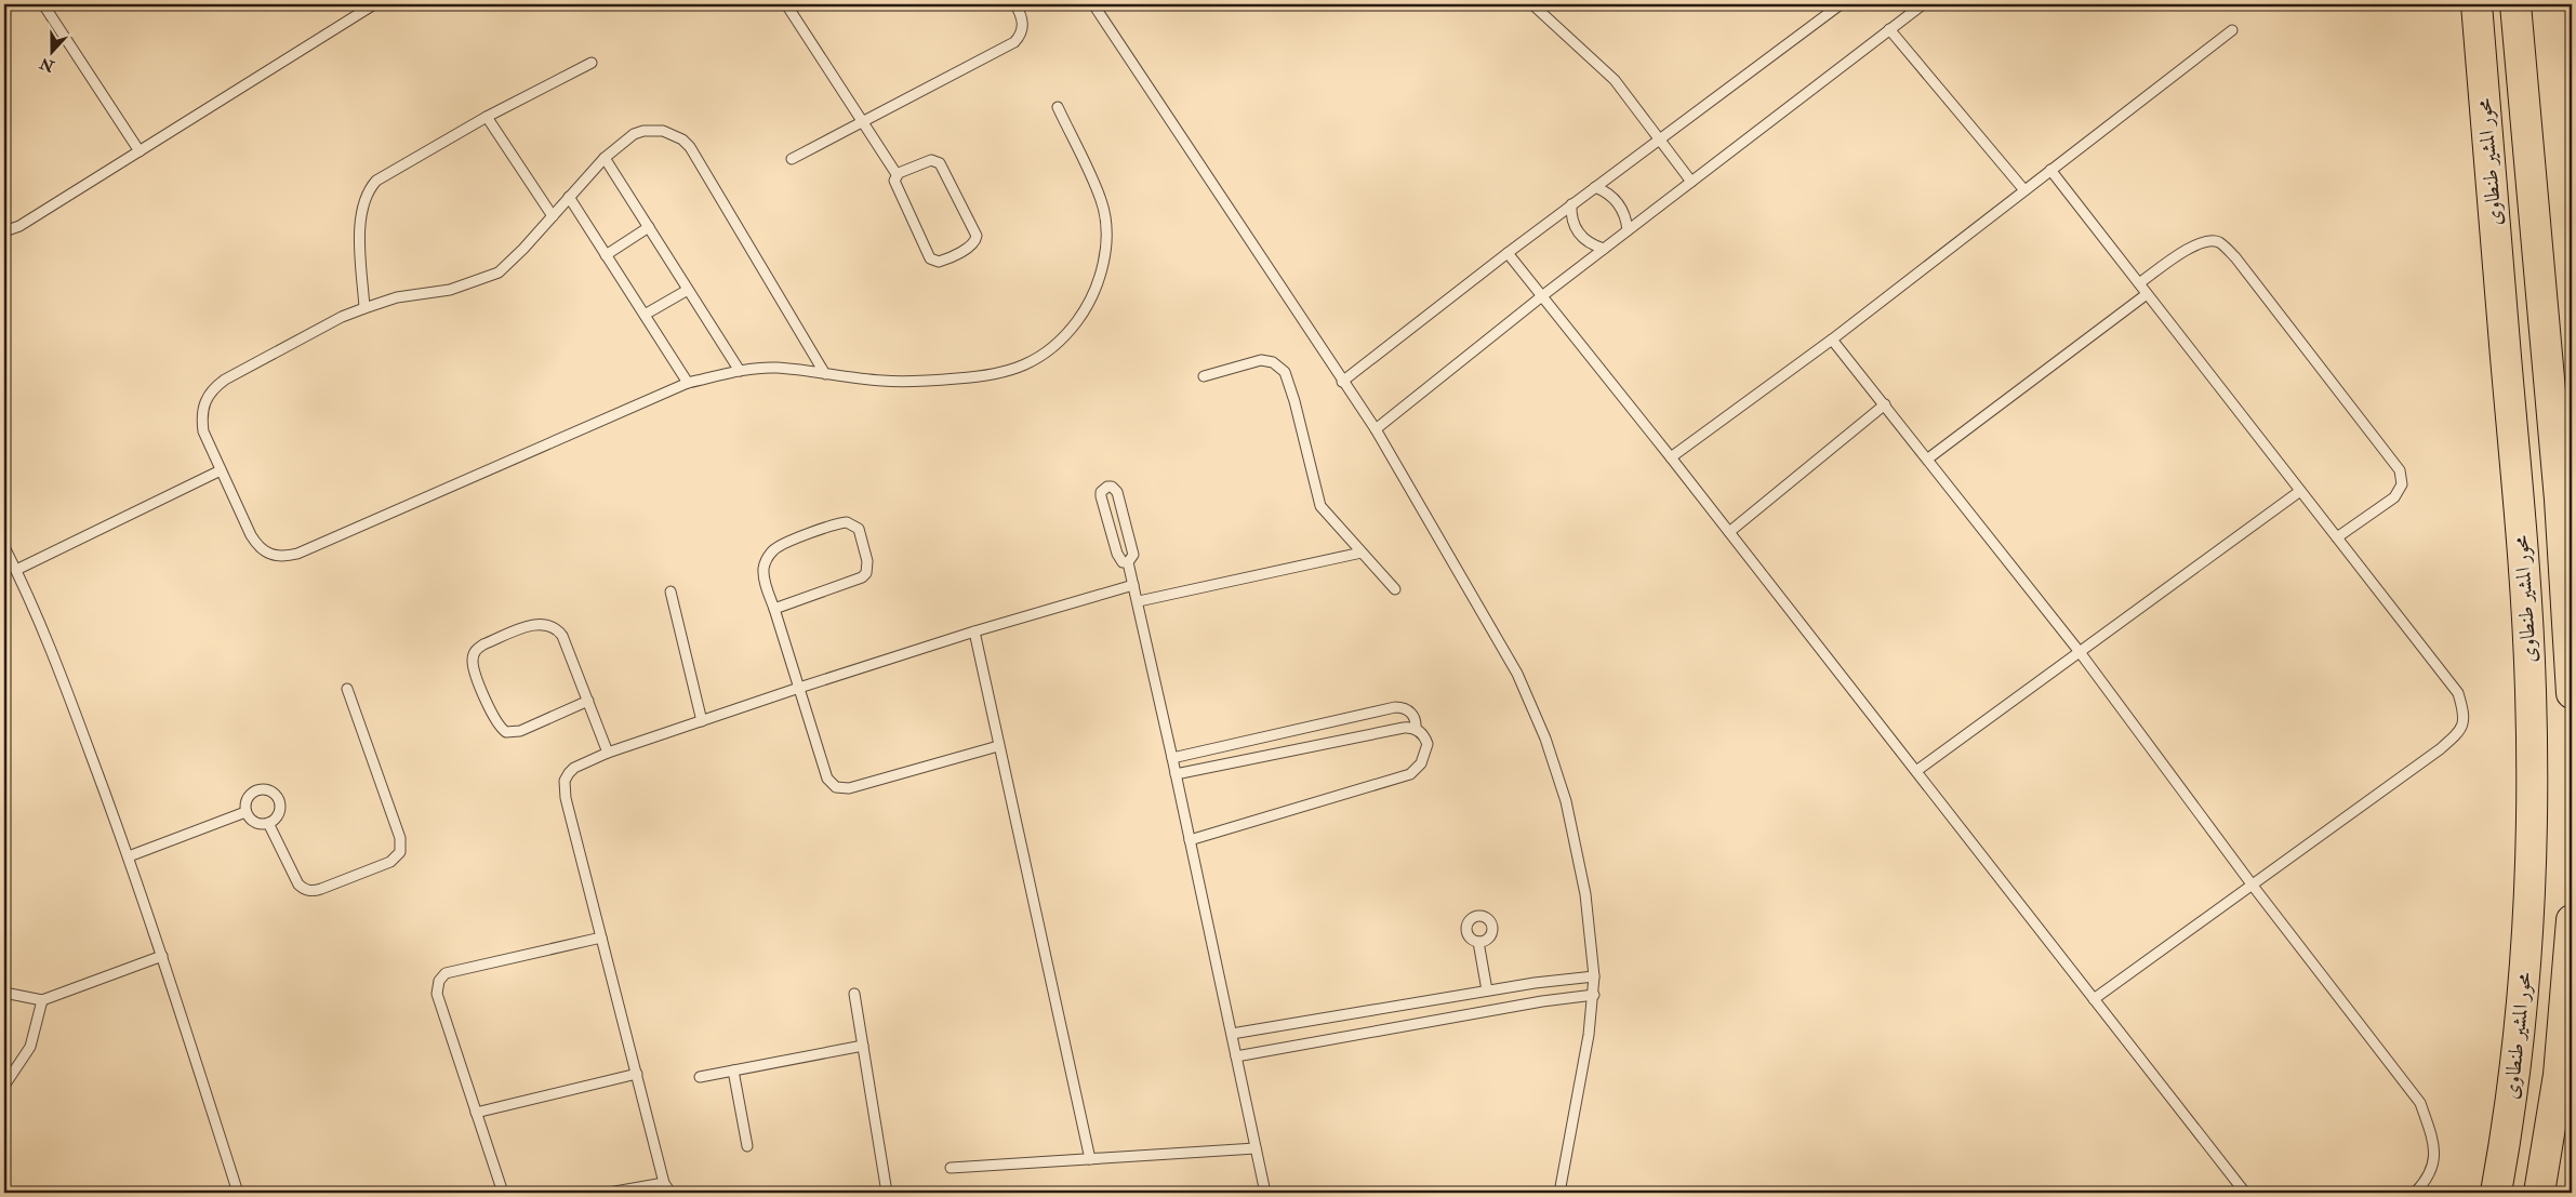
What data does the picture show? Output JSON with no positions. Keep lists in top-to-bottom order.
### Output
{
  "streets": {
    "highway": ["محور المشير طنطاوى"]
  },
  "north": "bottom"
}
